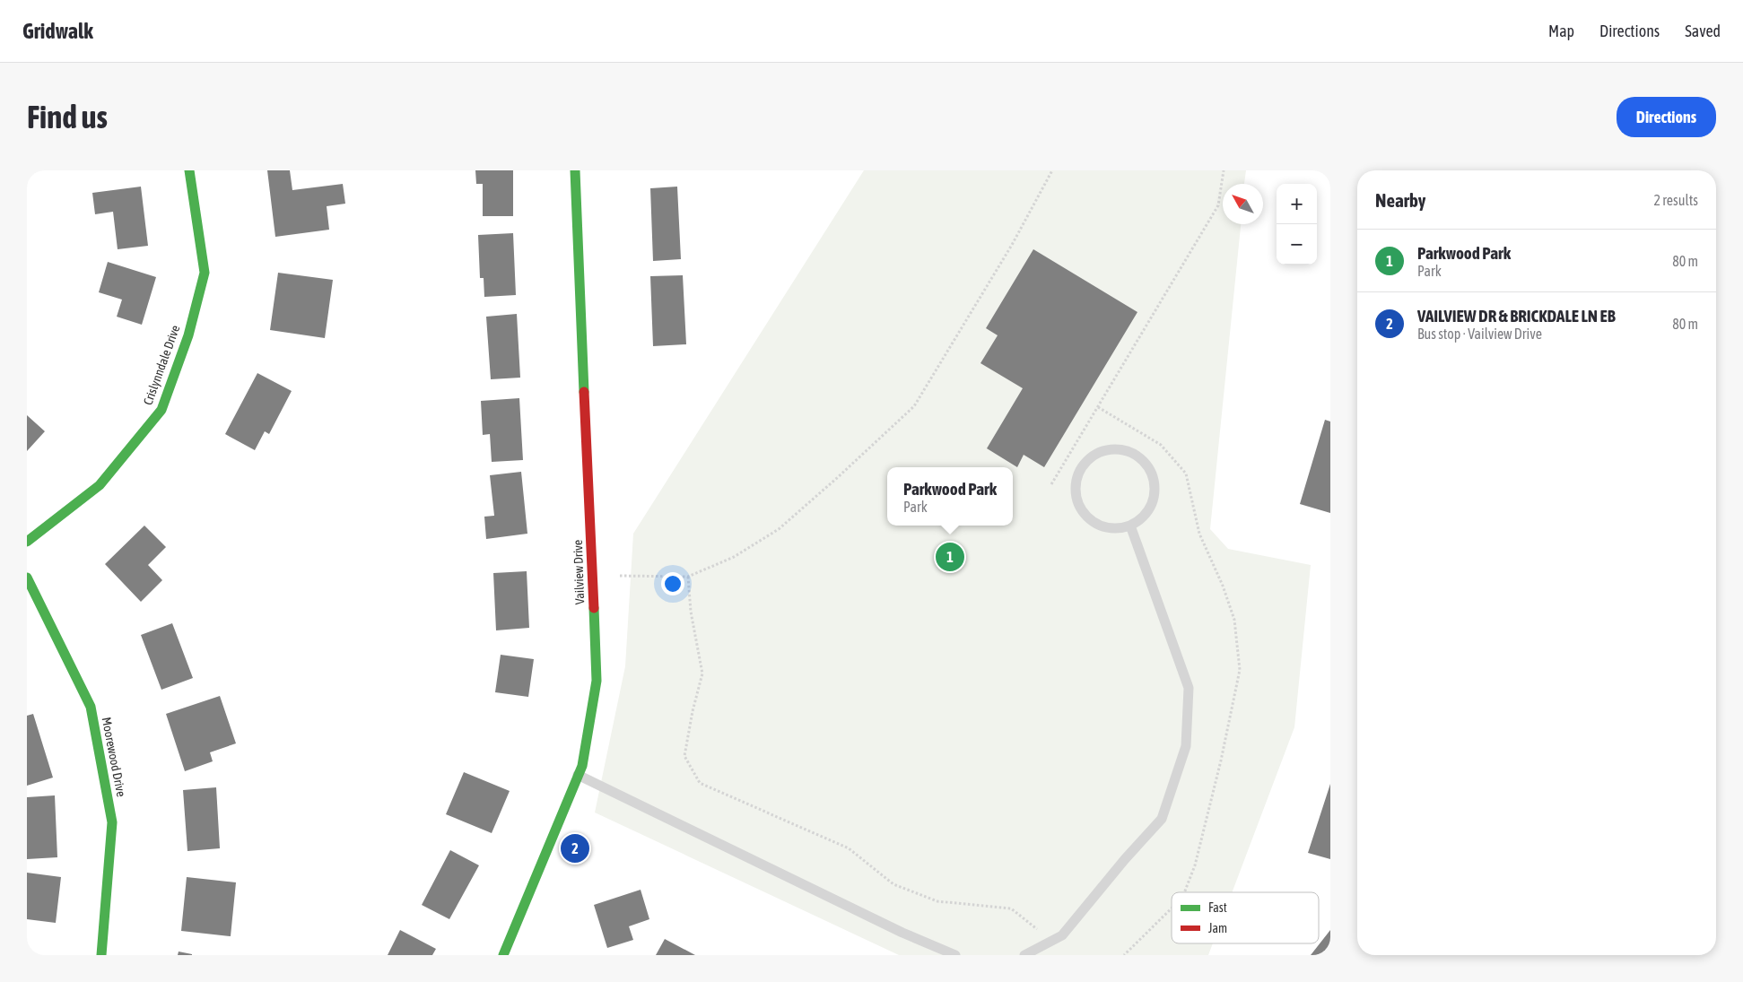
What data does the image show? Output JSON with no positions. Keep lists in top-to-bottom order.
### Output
{
  "streets": {
    "street": ["Crislynndale Drive", "Vailview Drive", "Moorewood Drive"]
  },
  "legend": ["Fast", "Jam"],
  "north": "top left",
  "page": {
    "header": "Gridwalk",
    "nav": ["Map", "Directions", "Saved"],
    "buttons": "Directions",
    "title": "Find us",
    "heading": ["Nearby", "2 results"],
    "map_buttons": ["+", "−"],
    "list": [
      {
        "mark": "1",
        "name": "Parkwood Park",
        "note": "Park",
        "value": "80 m"
      },
      {
        "mark": "2",
        "name": "VAILVIEW DR & BRICKDALE LN EB",
        "note": "Bus stop · Vailview Drive",
        "value": "80 m"
      }
    ],
    "popup": ["Parkwood Park", "Park"],
    "pins": ["1", "2"]
  }
}
